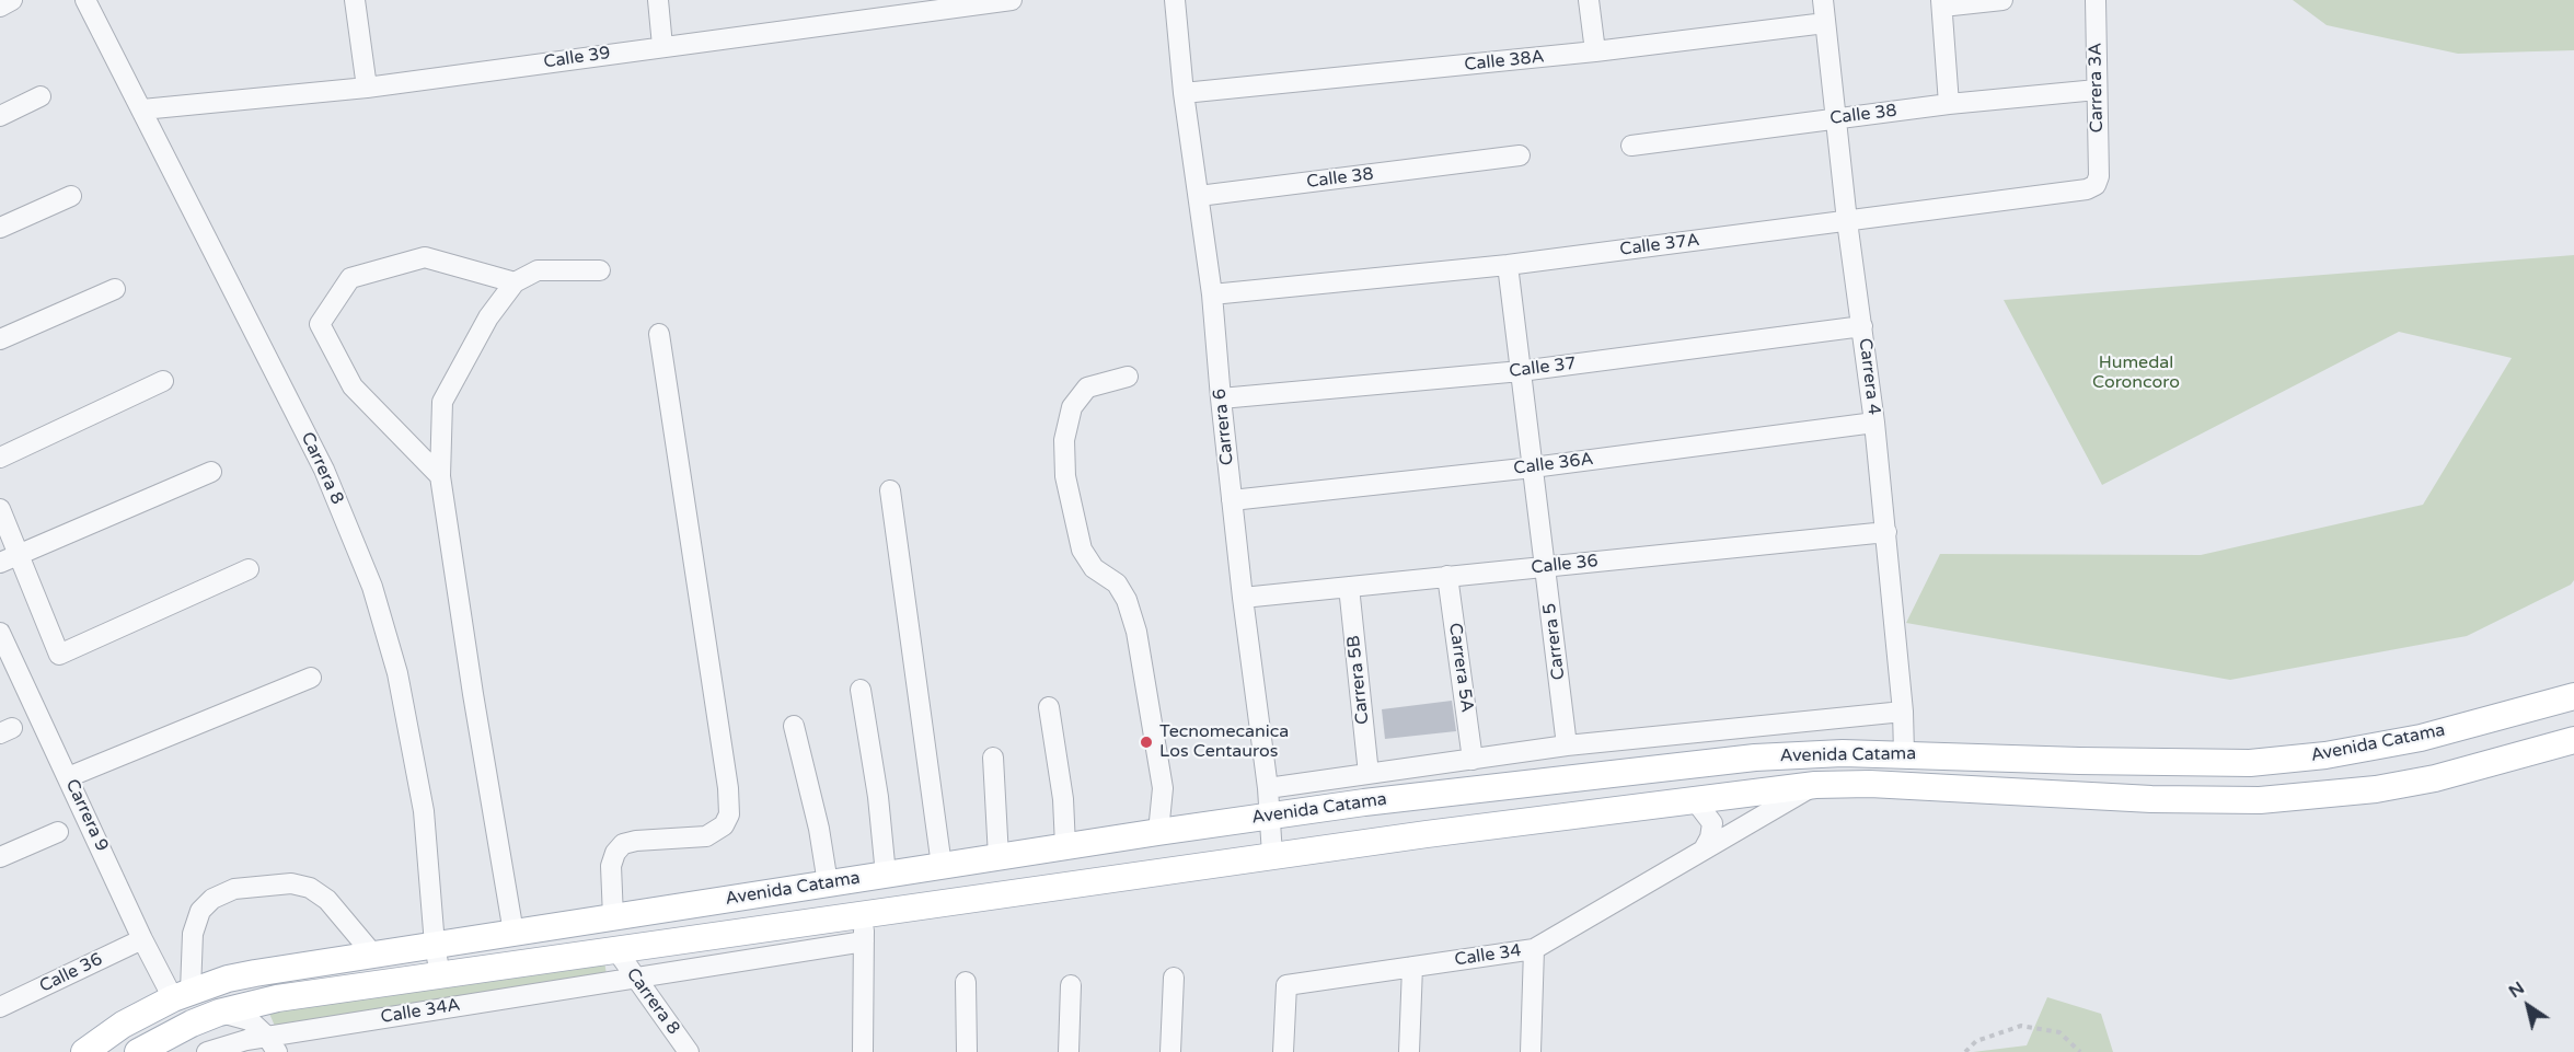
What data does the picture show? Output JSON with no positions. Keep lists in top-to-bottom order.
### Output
{
  "streets": {
    "main road": ["Avenida Catama"],
    "street": [
      "Calle 39",
      "Calle 38A",
      "Carrera 3A",
      "Calle 38",
      "Calle 37A",
      "Calle 37",
      "Carrera 4",
      "Carrera 6",
      "Calle 36A",
      "Carrera 8",
      "Calle 36",
      "Carrera 5",
      "Carrera 5A",
      "Carrera 5B",
      "Carrera 9",
      "Calle 34",
      "Calle 34A"
    ]
  },
  "crossings": [
    ["Calle 39", "Carrera 8"],
    ["Calle 38A", "Carrera 4"],
    ["Calle 38A", "Carrera 6"],
    ["Carrera 3A", "Calle 38"],
    ["Carrera 3A", "Calle 37A"],
    ["Calle 38", "Carrera 4"],
    ["Calle 38", "Carrera 6"],
    ["Calle 37A", "Carrera 4"],
    ["Calle 37A", "Carrera 6"],
    ["Calle 37A", "Carrera 5"],
    ["Calle 37", "Carrera 4"],
    ["Calle 37", "Carrera 6"],
    ["Calle 37", "Carrera 5"],
    ["Carrera 4", "Calle 36A"],
    ["Carrera 4", "Calle 36"],
    ["Carrera 4", "Avenida Catama"],
    ["Carrera 6", "Calle 36A"],
    ["Carrera 6", "Calle 36"],
    ["Carrera 6", "Avenida Catama"],
    ["Calle 36A", "Carrera 5"],
    ["Carrera 8", "Avenida Catama"],
    ["Carrera 8", "Calle 34A"],
    ["Calle 36", "Carrera 5"],
    ["Calle 36", "Carrera 5A"],
    ["Calle 36", "Carrera 5B"],
    ["Calle 36", "Carrera 9"],
    ["Carrera 5", "Avenida Catama"],
    ["Carrera 5A", "Avenida Catama"],
    ["Carrera 5B", "Avenida Catama"],
    ["Avenida Catama", "Carrera 9"],
    ["Avenida Catama", "Calle 34"]
  ],
  "parks": ["Humedal Coroncoro"],
  "places": ["Tecnomecanica Los Centauros"],
  "north": "top left"
}
